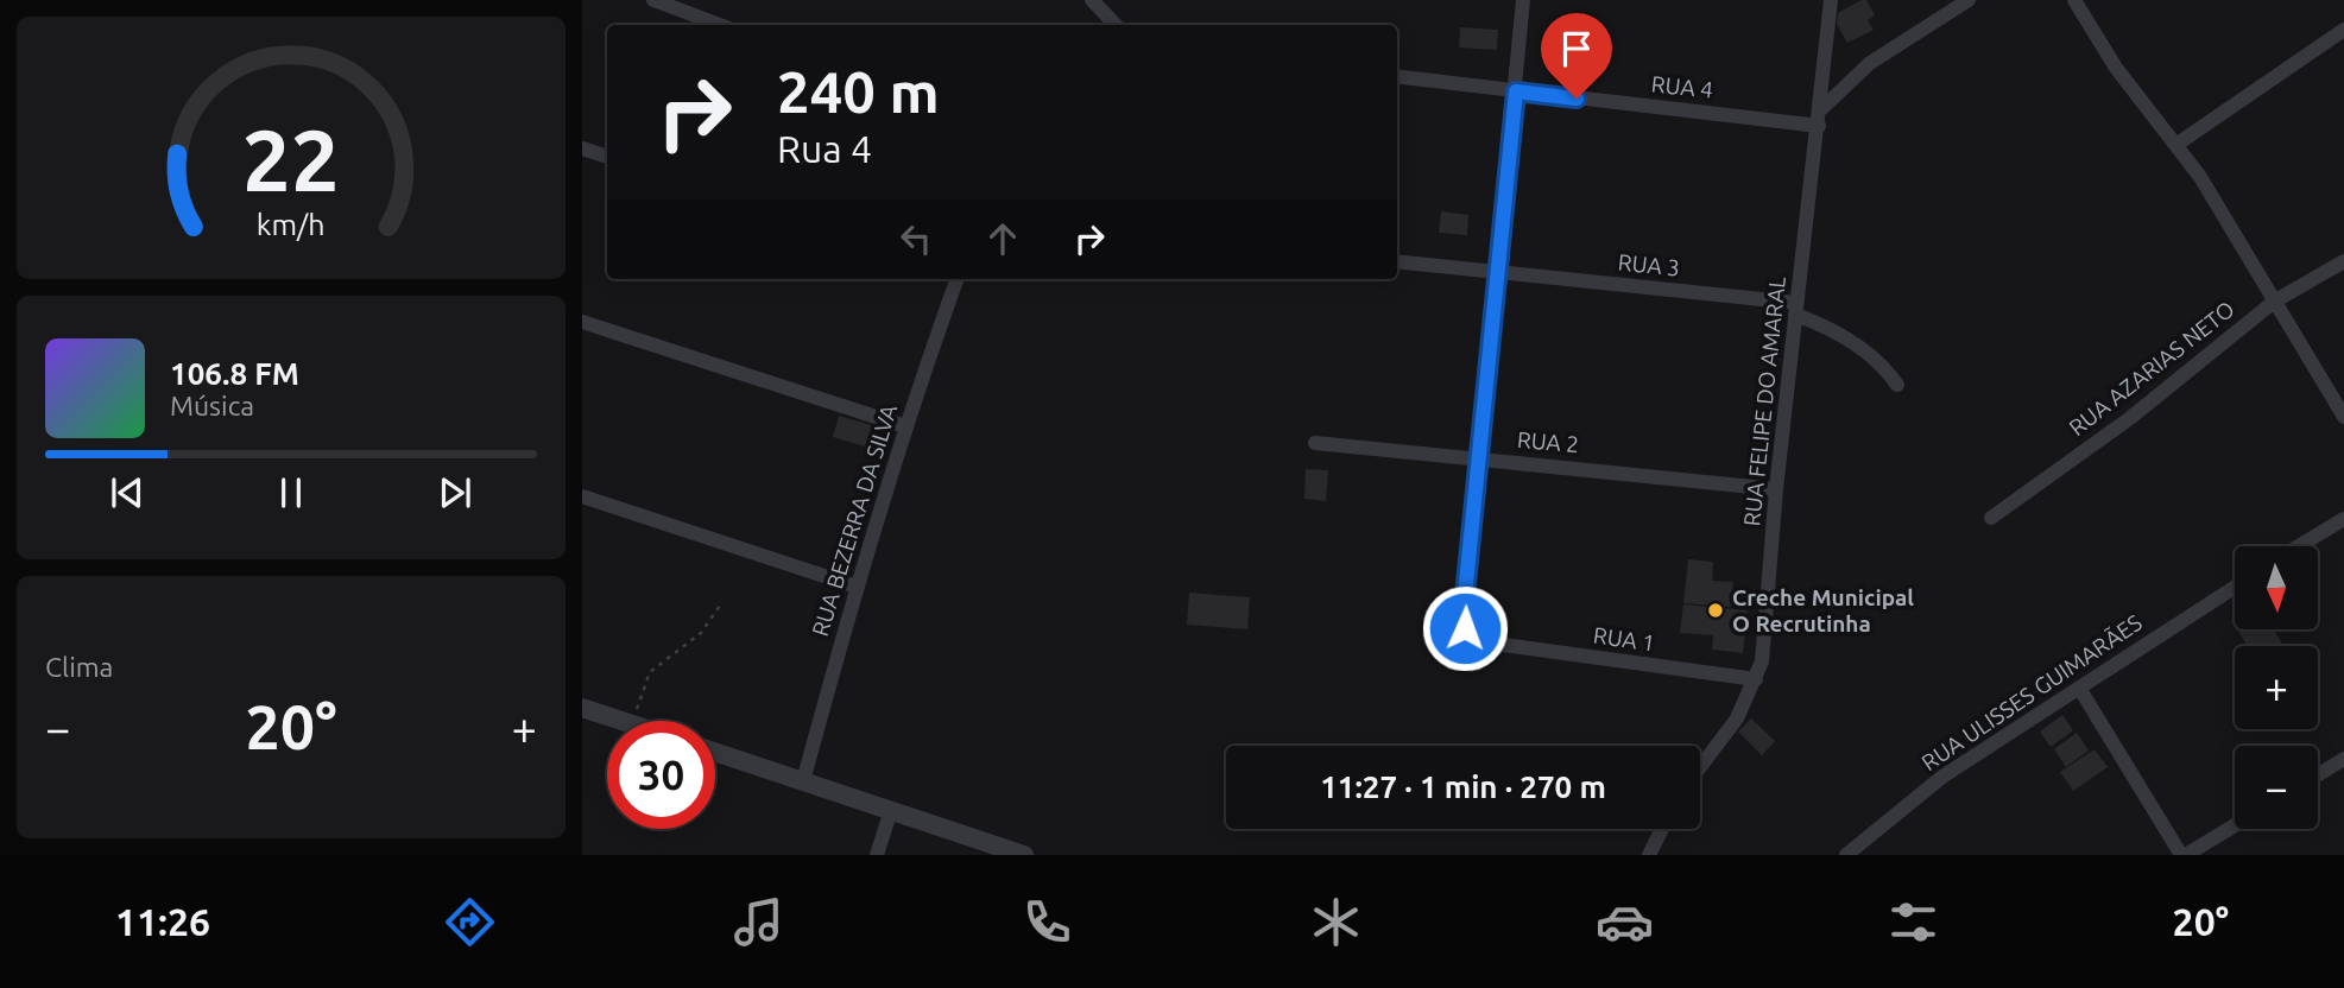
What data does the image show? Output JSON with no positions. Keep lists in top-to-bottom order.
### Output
{
  "streets": {
    "street": [
      "RUA 4",
      "RUA 3",
      "RUA AZARIAS NETO",
      "RUA FELIPE DO AMARAL",
      "RUA 2",
      "RUA BEZERRA DA SILVA",
      "RUA 1",
      "RUA ULISSES GUIMARÃES"
    ]
  },
  "crossings": [
    ["RUA 4", "RUA FELIPE DO AMARAL"],
    ["RUA 3", "RUA FELIPE DO AMARAL"],
    ["RUA FELIPE DO AMARAL", "RUA 2"],
    ["RUA FELIPE DO AMARAL", "RUA 1"],
    ["RUA 2", "RUA 1"]
  ],
  "places": ["Creche Municipal O Recrutinha"],
  "north": "bottom",
  "page": {
    "turn": ["240 m", "Rua 4"],
    "song": ["106.8 FM", "Música"],
    "map_buttons": ["+", "−"],
    "tile": "Clima",
    "heat": ["−", "20°", "+"],
    "limit": "30",
    "trip": "11:27 · 1 min · 270 m",
    "tabs": ["11:26", "20°"],
    "gauge": ["22", "km/h"]
  }
}
